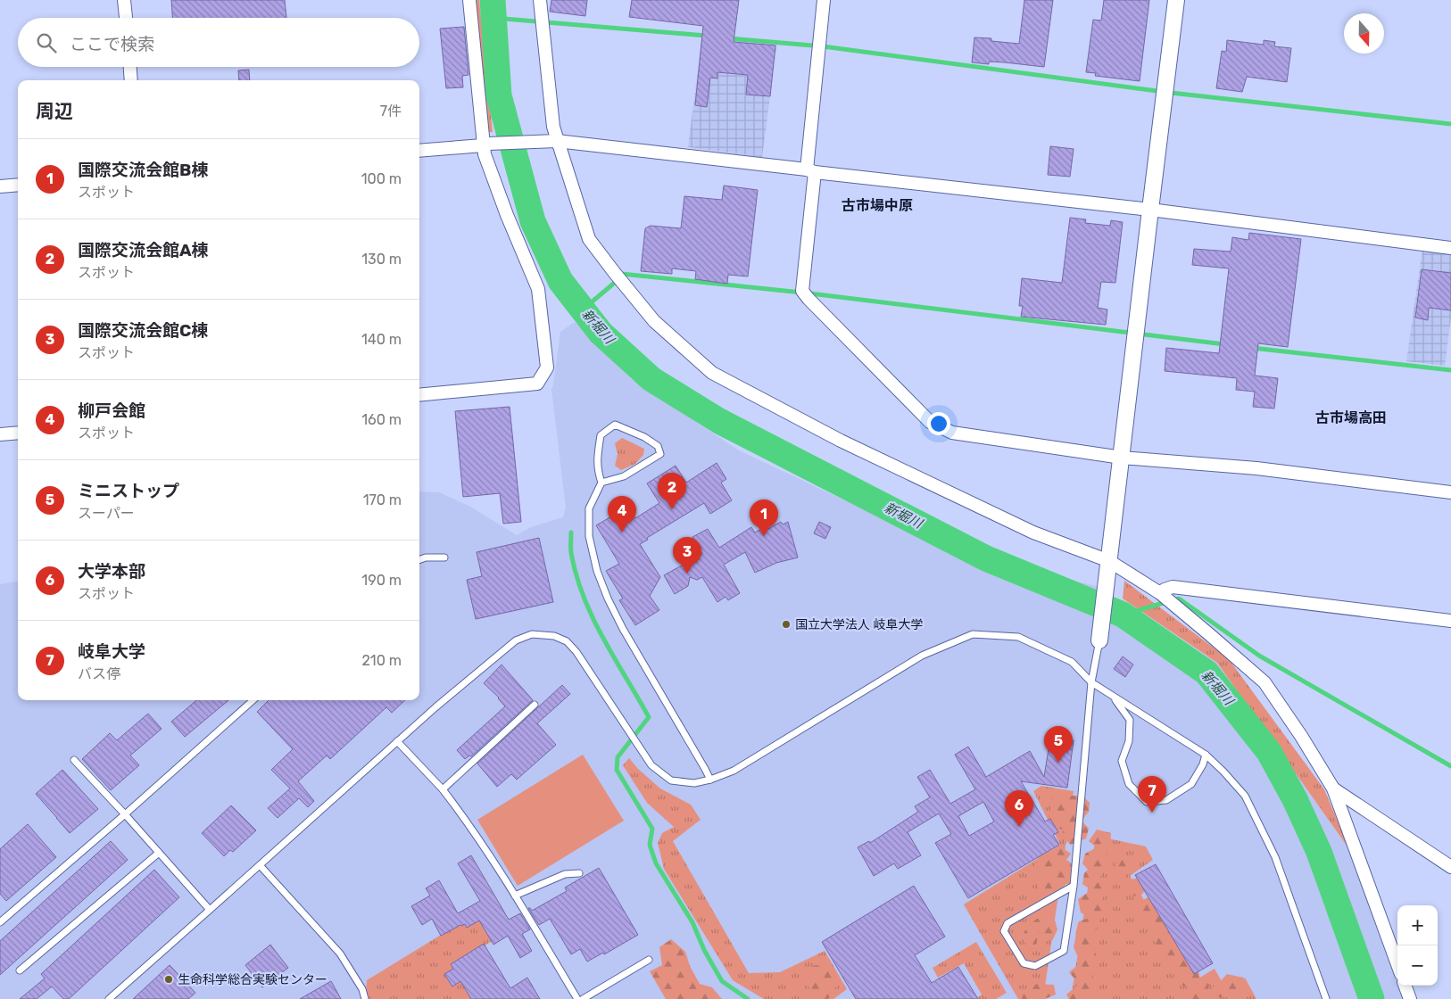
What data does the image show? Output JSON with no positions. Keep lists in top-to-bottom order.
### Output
{
  "districts": ["古市場中原", "古市場高田"],
  "water": ["新堀川"],
  "places": ["国立大学法人 岐阜大学", "生命科学総合実験センター"],
  "north": "bottom",
  "page": {
    "search": "ここで検索",
    "heading": ["周辺", "7件"],
    "list": [
      {
        "mark": "1",
        "name": "国際交流会館B棟",
        "note": "スポット",
        "value": "100 m"
      },
      {
        "mark": "2",
        "name": "国際交流会館A棟",
        "note": "スポット",
        "value": "130 m"
      },
      {
        "mark": "3",
        "name": "国際交流会館C棟",
        "note": "スポット",
        "value": "140 m"
      },
      {
        "mark": "4",
        "name": "柳戸会館",
        "note": "スポット",
        "value": "160 m"
      },
      {
        "mark": "5",
        "name": "ミニストップ",
        "note": "スーパー",
        "value": "170 m"
      },
      {
        "mark": "6",
        "name": "大学本部",
        "note": "スポット",
        "value": "190 m"
      },
      {
        "mark": "7",
        "name": "岐阜大学",
        "note": "バス停",
        "value": "210 m"
      }
    ],
    "pins": [
      "2",
      "4",
      "1",
      "3",
      "5",
      "7",
      "6"
    ],
    "map_buttons": ["+", "−"]
  }
}
